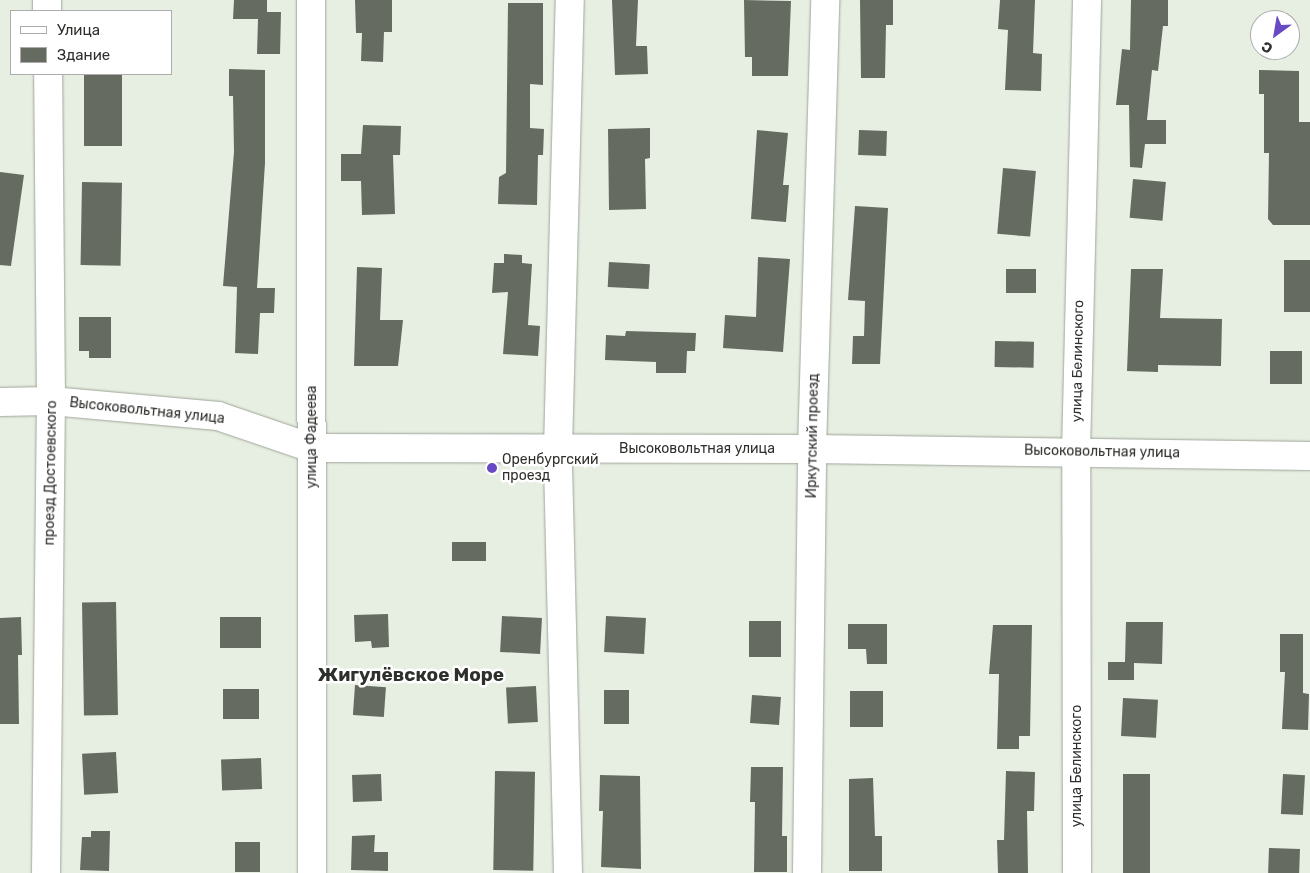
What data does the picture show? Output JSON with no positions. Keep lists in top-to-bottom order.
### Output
{
  "streets": {
    "street": [
      "улица Белинского",
      "Высоковольтная улица",
      "Иркутский проезд",
      "улица Фадеева",
      "проезд Достоевского"
    ]
  },
  "crossings": [
    ["улица Белинского", "Высоковольтная улица"],
    ["Высоковольтная улица", "Иркутский проезд"],
    ["Высоковольтная улица", "улица Фадеева"],
    ["Высоковольтная улица", "проезд Достоевского"]
  ],
  "districts": ["Жигулёвское Море"],
  "places": ["Оренбургский проезд"],
  "legend": ["Улица", "Здание"],
  "north": "bottom left"
}
